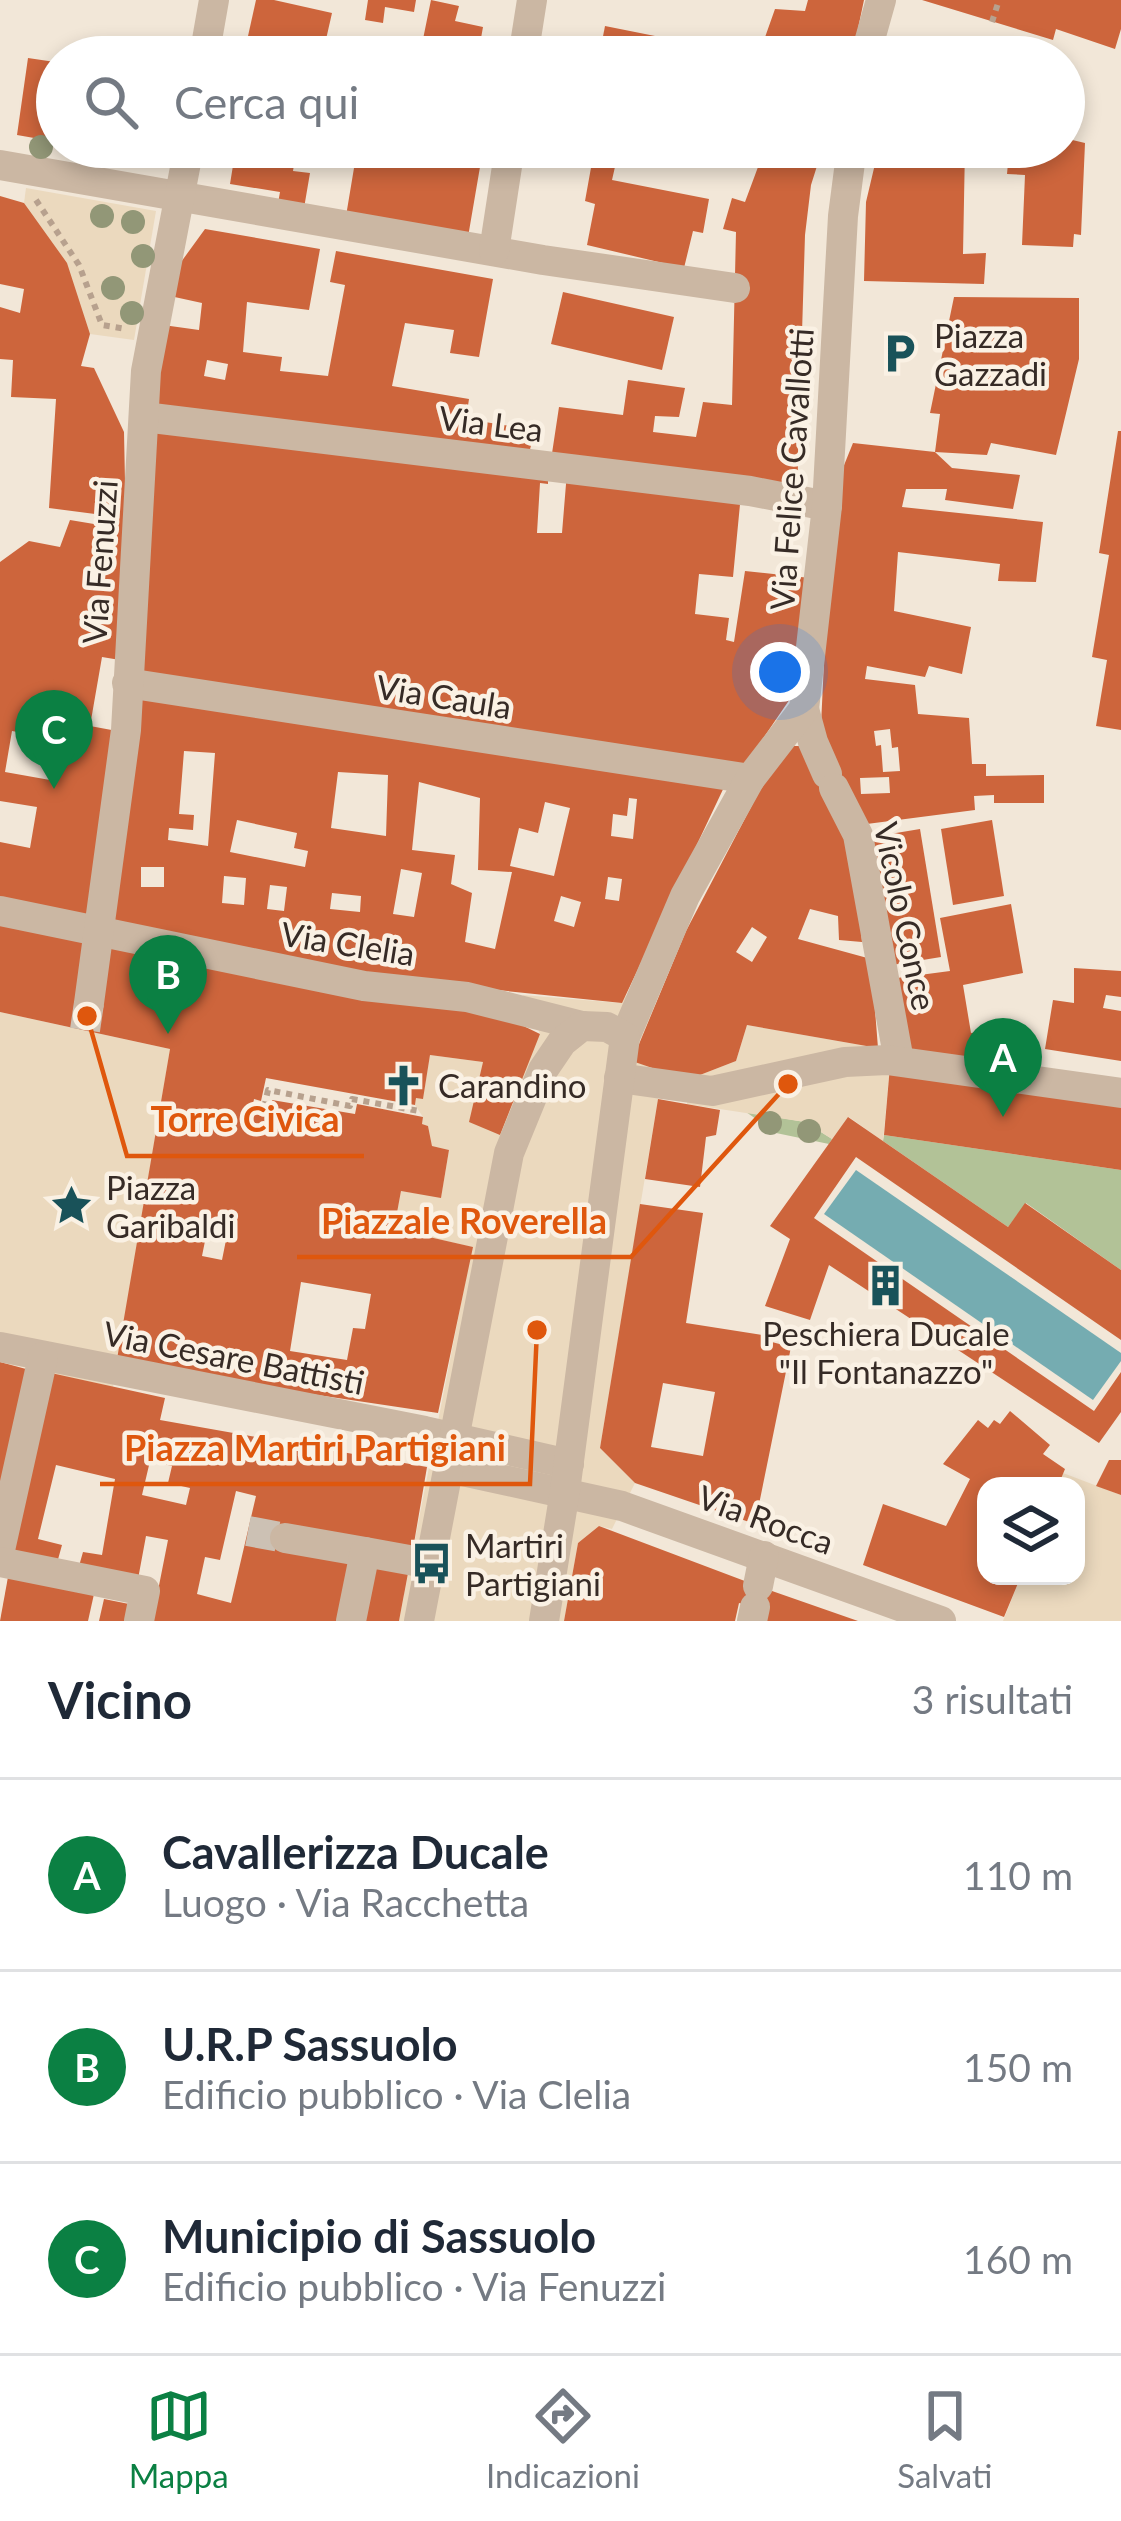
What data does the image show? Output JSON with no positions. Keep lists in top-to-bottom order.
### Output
{
  "streets": {
    "street": [
      "Via Lea",
      "Via Felice Cavallotti",
      "Via Fenuzzi",
      "Via Caula",
      "Vicolo Conce",
      "Via Clelia",
      "Via Cesare Battisti",
      "Via Rocca"
    ]
  },
  "crossings": [
    ["Via Lea", "Via Felice Cavallotti"],
    ["Via Lea", "Via Fenuzzi"],
    ["Via Felice Cavallotti", "Vicolo Conce"],
    ["Via Fenuzzi", "Via Caula"],
    ["Via Fenuzzi", "Via Clelia"],
    ["Via Cesare Battisti", "Via Rocca"]
  ],
  "places": {
    "parking": ["Piazza Gazzadi"],
    "other": ["Torre Civica", "Piazzale Roverella", "Piazza Martiri Partigiani"],
    "church": ["Carandino"],
    "place": ["Piazza Garibaldi"],
    "building": ["Peschiera Ducale \"Il Fontanazzo\""],
    "bus stop": ["Martiri Partigiani"]
  },
  "page": {
    "search": "Cerca qui",
    "pins": ["C", "B", "A"],
    "heading": ["Vicino", "3 risultati"],
    "list": [
      {
        "mark": "A",
        "name": "Cavallerizza Ducale",
        "note": "Luogo · Via Racchetta",
        "value": "110 m"
      },
      {
        "mark": "B",
        "name": "U.R.P Sassuolo",
        "note": "Edificio pubblico · Via Clelia",
        "value": "150 m"
      },
      {
        "mark": "C",
        "name": "Municipio di Sassuolo",
        "note": "Edificio pubblico · Via Fenuzzi",
        "value": "160 m"
      }
    ],
    "nav": ["Mappa", "Indicazioni", "Salvati"]
  }
}
